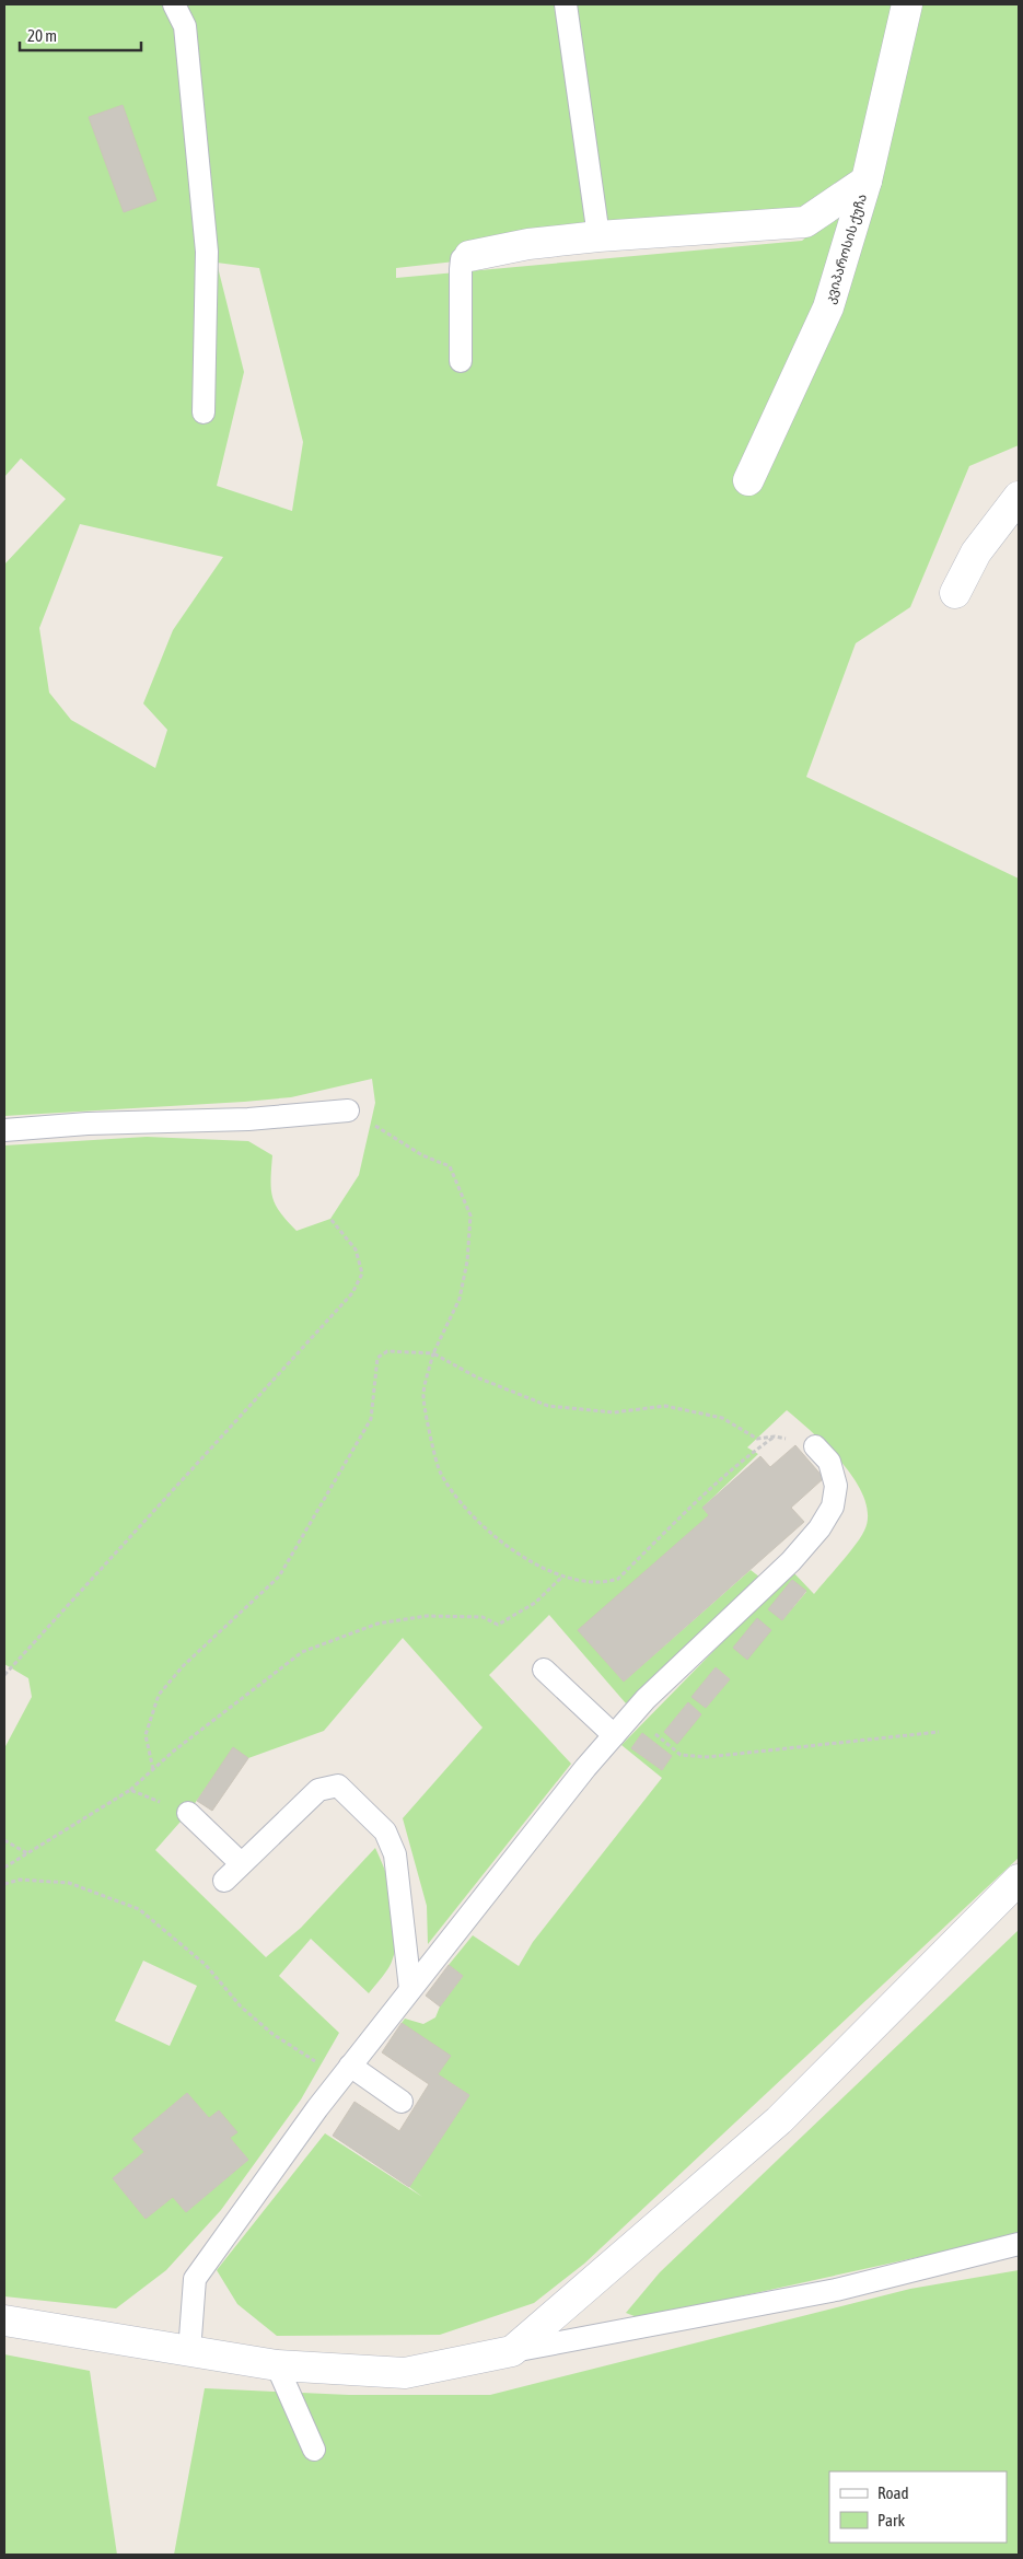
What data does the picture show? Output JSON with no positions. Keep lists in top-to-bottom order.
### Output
{
  "streets": {
    "street": ["კვიპაროსის ქუჩა"]
  },
  "legend": ["Road", "Park"],
  "scale_bar": "20 m"
}
